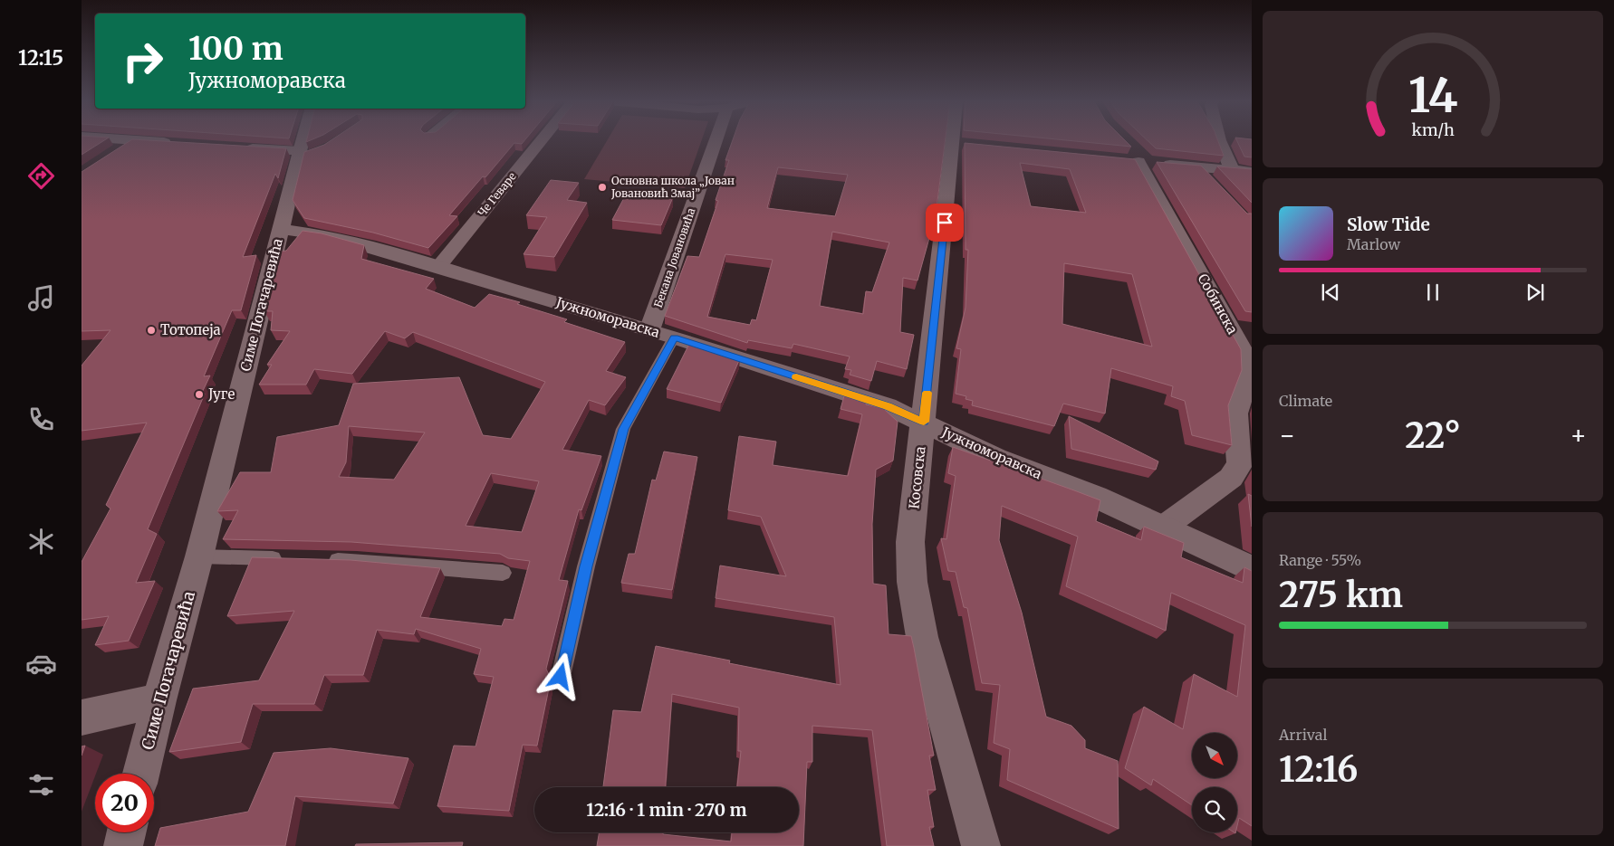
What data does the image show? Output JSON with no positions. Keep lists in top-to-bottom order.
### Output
{
  "streets": {
    "street": [
      "Че Геваре",
      "Бекана Јовановића",
      "Собинска",
      "Симе Погачаревића",
      "Јужноморавска",
      "Косовска"
    ]
  },
  "crossings": [
    ["Че Геваре", "Јужноморавска"],
    ["Бекана Јовановића", "Јужноморавска"],
    ["Собинска", "Јужноморавска"],
    ["Симе Погачаревића", "Јужноморавска"],
    ["Јужноморавска", "Косовска"]
  ],
  "places": ["Основна школа „Јован Јовановић Змај”", "Тотопеја", "Југе"],
  "north": "bottom right",
  "page": {
    "tabs": "12:15",
    "turn": ["100 m", "Јужноморавска"],
    "song": ["Slow Tide", "Marlow"],
    "tile": [
      "Climate",
      ["Range · 55%", "275 km"],
      ["Arrival", "12:16"]
    ],
    "heat": ["−", "22°", "+"],
    "limit": "20",
    "trip": "12:16 · 1 min · 270 m",
    "gauge": ["14", "km/h"]
  }
}
